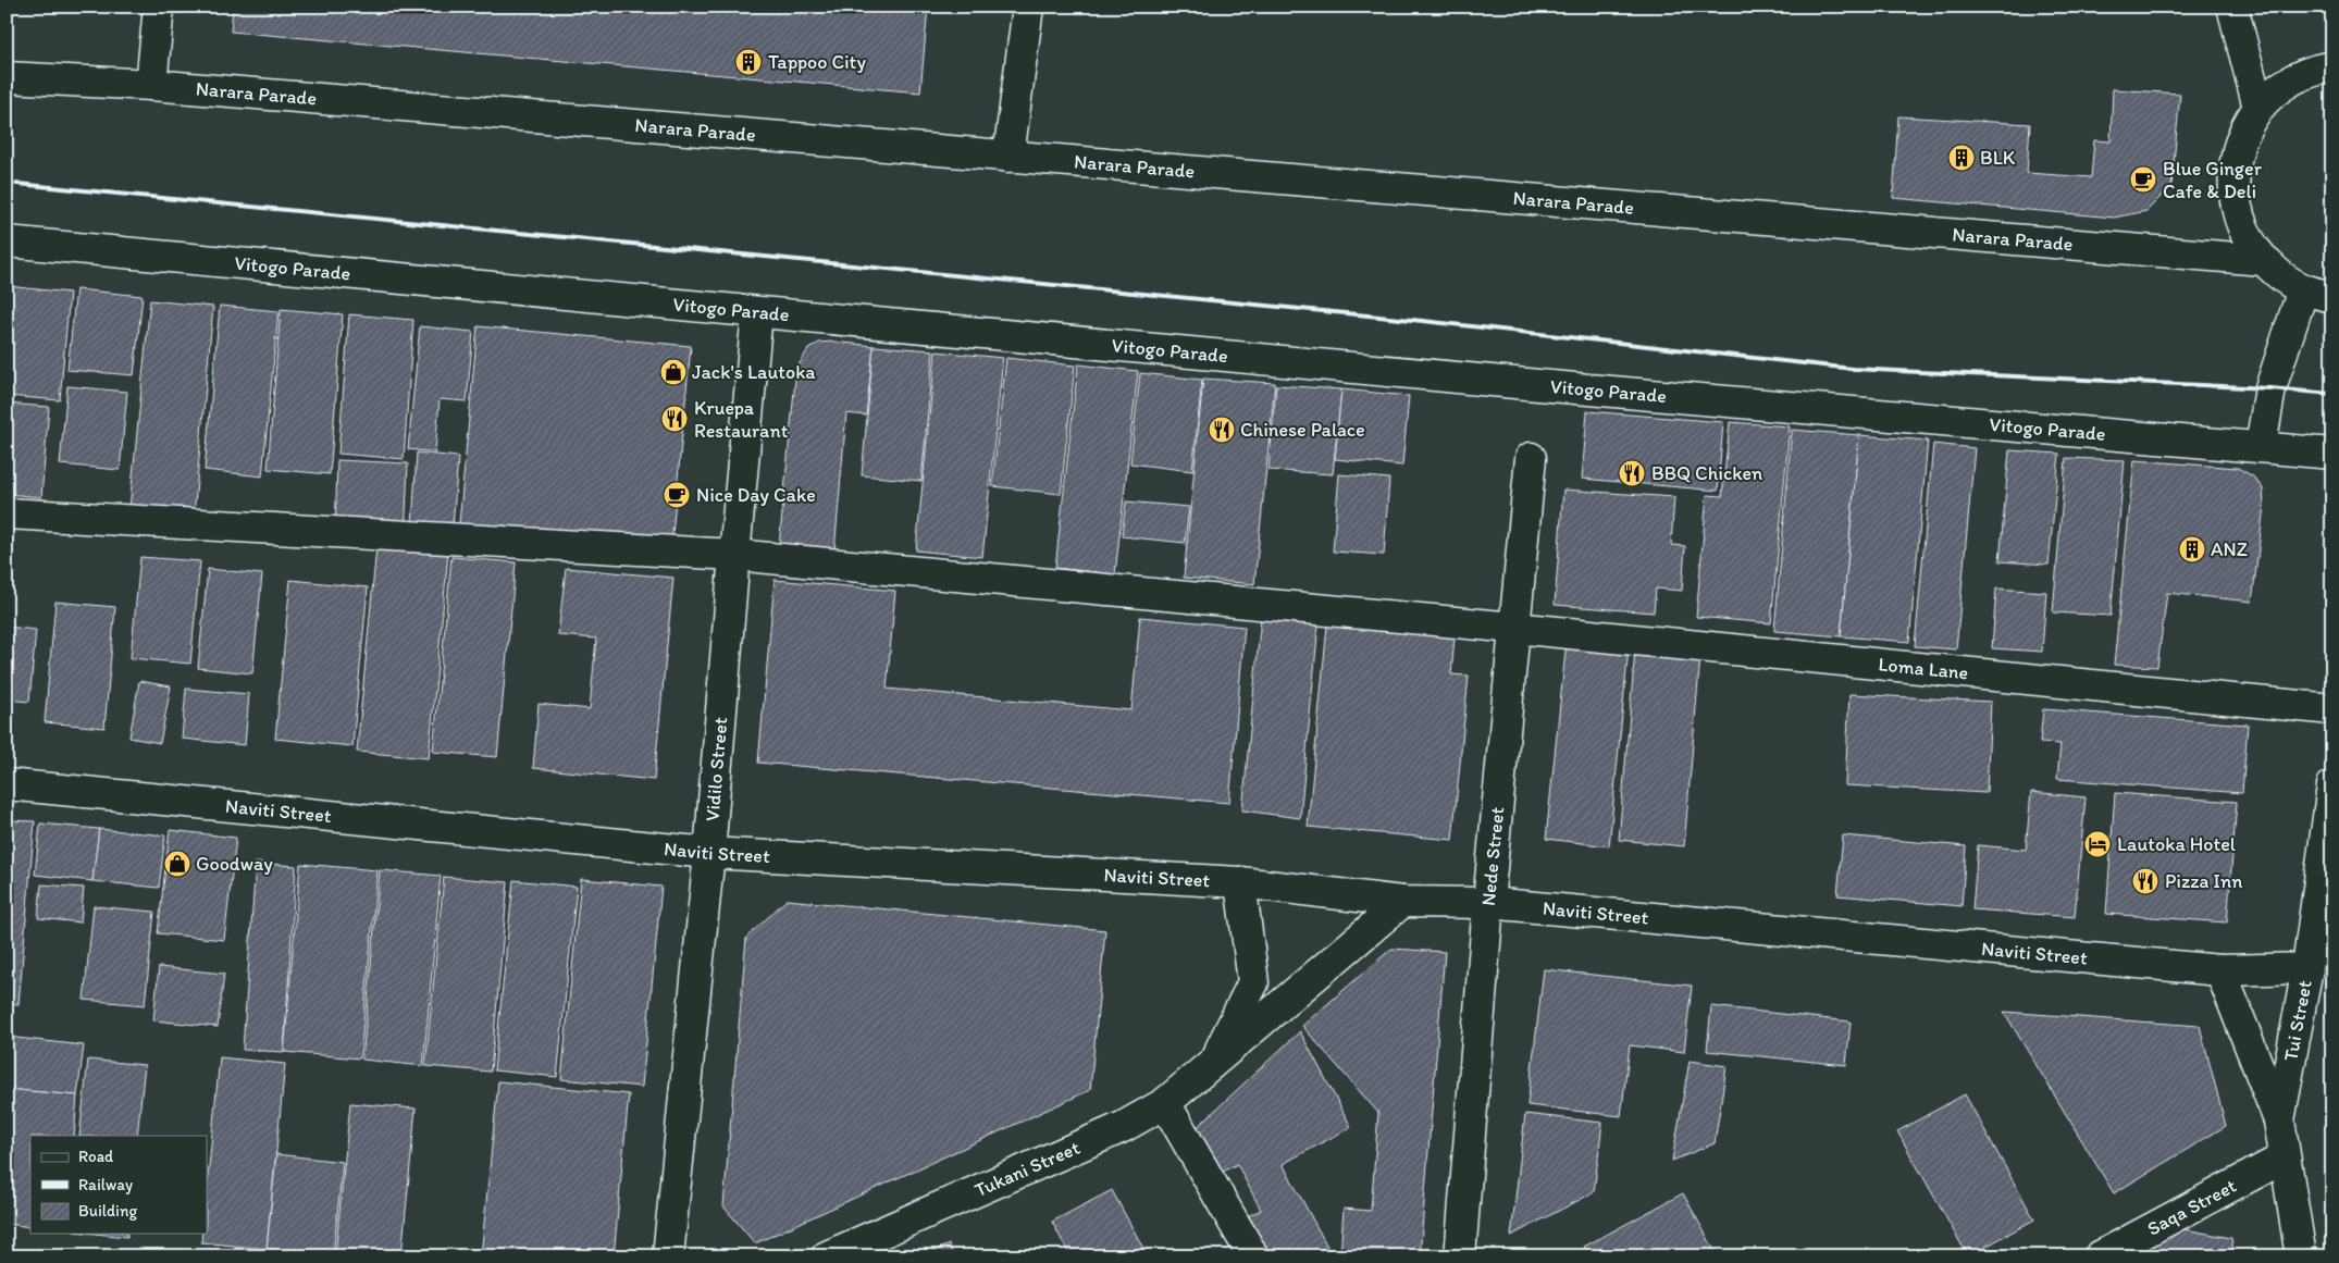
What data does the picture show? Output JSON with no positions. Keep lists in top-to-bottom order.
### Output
{
  "streets": {
    "main road": [
      "Narara Parade",
      "Vitogo Parade",
      "Loma Lane",
      "Vidilo Street",
      "Naviti Street",
      "Nede Street",
      "Tui Street",
      "Tukani Street",
      "Saqa Street"
    ]
  },
  "crossings": [
    ["Vitogo Parade", "Vidilo Street"],
    ["Loma Lane", "Vidilo Street"],
    ["Loma Lane", "Nede Street"],
    ["Vidilo Street", "Naviti Street"],
    ["Naviti Street", "Nede Street"],
    ["Naviti Street", "Tui Street"],
    ["Naviti Street", "Tukani Street"],
    ["Tui Street", "Saqa Street"]
  ],
  "places": {
    "building": ["Tappoo City", "BLK", "ANZ"],
    "cafe": ["Blue Ginger Cafe & Deli", "Nice Day Cake"],
    "shop": ["Jack's Lautoka", "Goodway"],
    "restaurant": [
      "Kruepa Restaurant",
      "Chinese Palace",
      "BBQ Chicken",
      "Pizza Inn"
    ],
    "hotel": ["Lautoka Hotel"]
  },
  "legend": ["Road", "Railway", "Building"]
}
